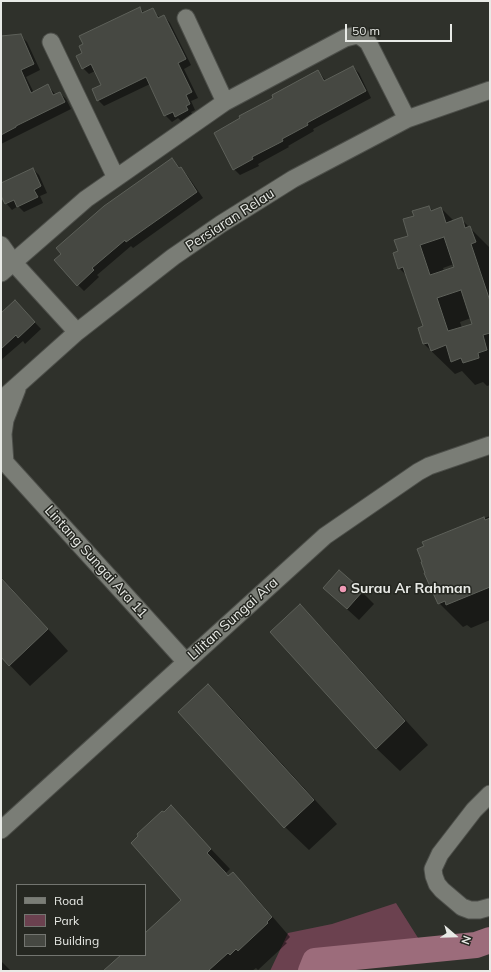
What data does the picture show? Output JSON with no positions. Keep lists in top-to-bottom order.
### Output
{
  "streets": {
    "street": ["Persiaran Relau", "Lintang Sungai Ara 11", "Lilitan Sungai Ara"]
  },
  "crossings": [
    ["Persiaran Relau", "Lintang Sungai Ara 11"],
    ["Lintang Sungai Ara 11", "Lilitan Sungai Ara"]
  ],
  "places": ["Surau Ar Rahman"],
  "legend": ["Road", "Park", "Building"],
  "scale_bar": "50 m",
  "north": "right"
}
